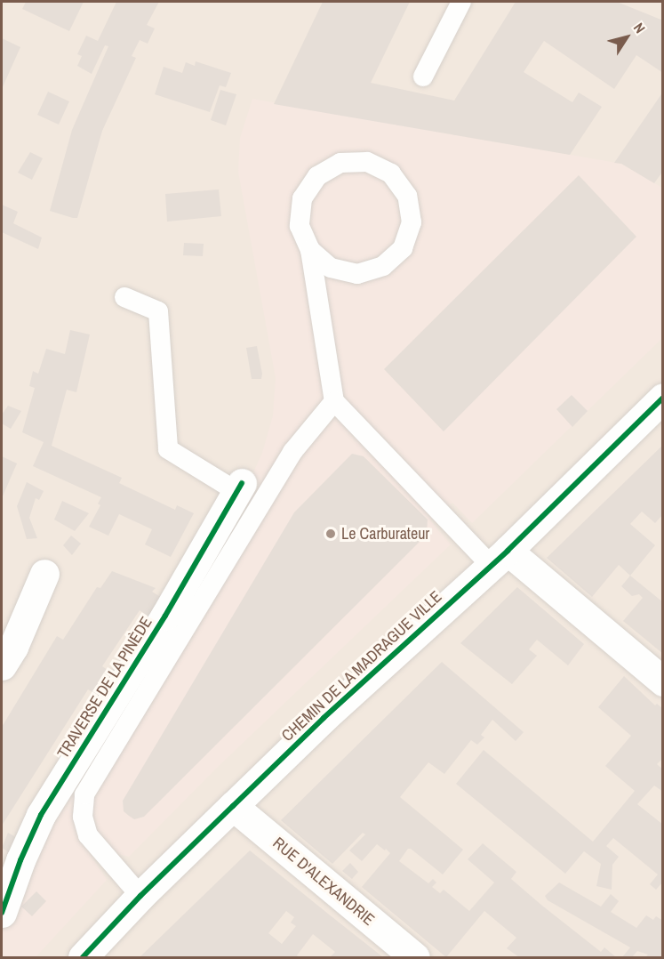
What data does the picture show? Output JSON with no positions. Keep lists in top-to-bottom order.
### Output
{
  "streets": {
    "street": ["CHEMIN DE LA MADRAGUE VILLE", "TRAVERSE DE LA PINÈDE", "RUE D'ALEXANDRIE"]
  },
  "crossings": [
    ["CHEMIN DE LA MADRAGUE VILLE", "RUE D'ALEXANDRIE"]
  ],
  "places": ["Le Carburateur"],
  "north": "top right"
}
